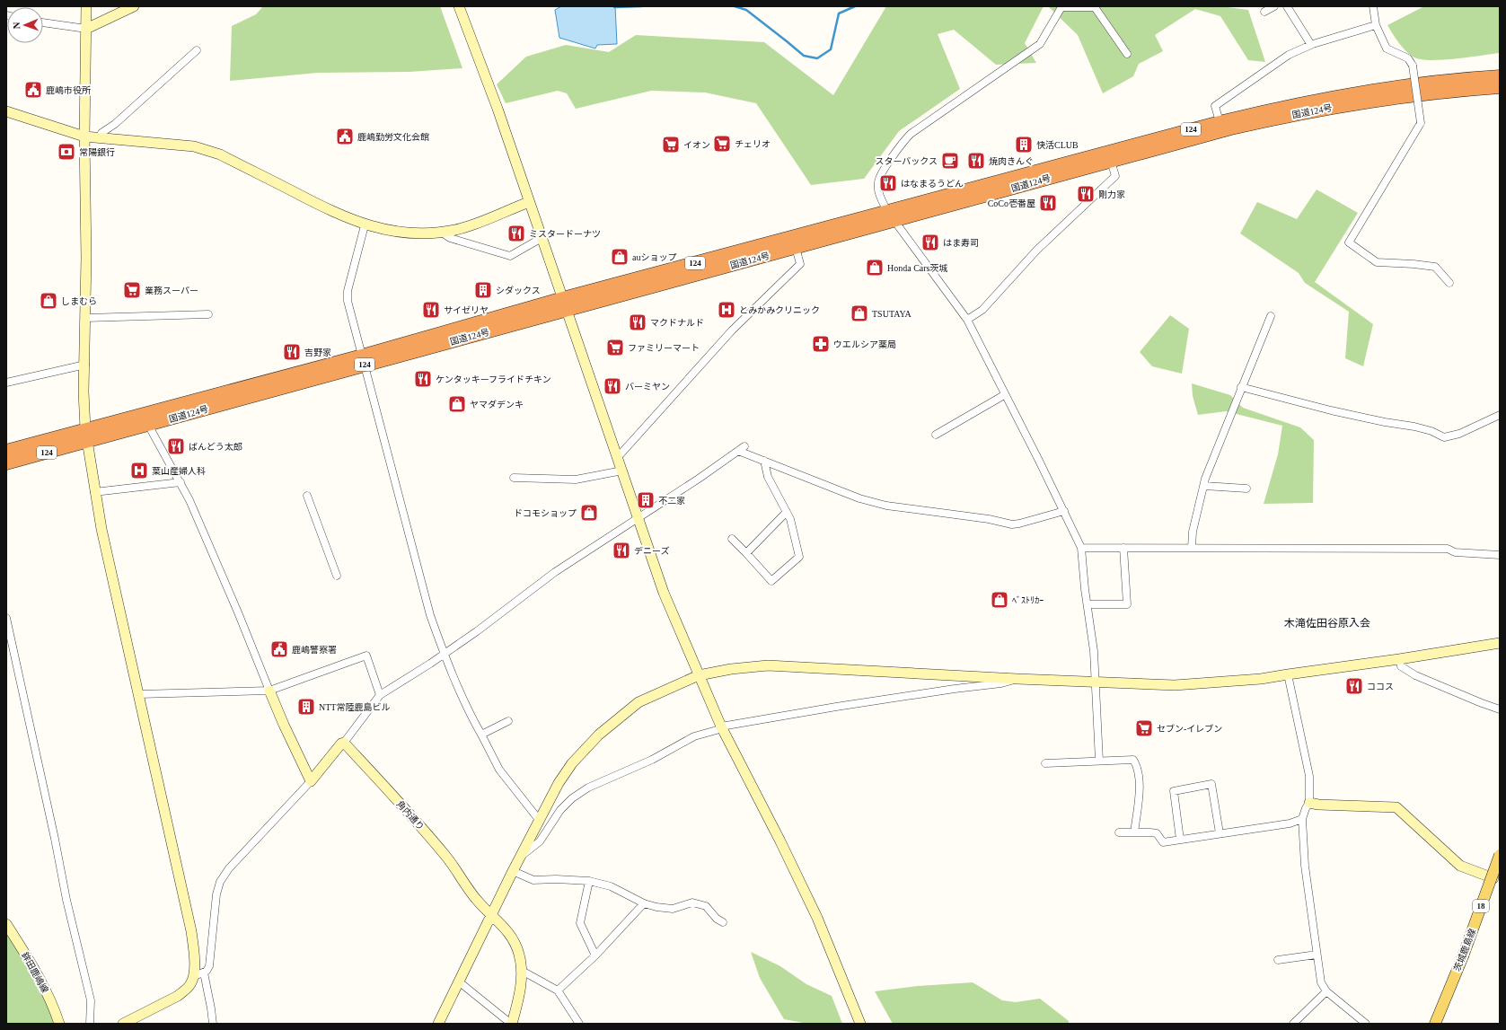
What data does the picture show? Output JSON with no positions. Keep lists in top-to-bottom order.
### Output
{
  "streets": {
    "highway": ["国道124号", "124"],
    "main road": ["18", "茨城鹿島線"],
    "street": ["角内通り", "鉾田鹿嶋線"]
  },
  "districts": ["木滝佐田谷原入会"],
  "places": {
    "public building": ["鹿嶋市役所", "鹿嶋勤労文化会館", "鹿嶋警察署"],
    "supermarket": [
      "チェリオ",
      "イオン",
      "業務スーパー",
      "ファミリーマート",
      "セブン-イレブン"
    ],
    "building": [
      "快活CLUB",
      "シダックス",
      "不二家",
      "NTT常陸鹿島ビル"
    ],
    "bank": ["常陽銀行"],
    "cafe": ["スターバックス"],
    "restaurant": [
      "焼肉きんぐ",
      "はなまるうどん",
      "剛力家",
      "CoCo壱番屋",
      "ミスタードーナツ",
      "はま寿司",
      "サイゼリヤ",
      "マクドナルド",
      "吉野家",
      "ケンタッキーフライドチキン",
      "バーミヤン",
      "ばんどう太郎",
      "デニーズ",
      "ココス"
    ],
    "shop": [
      "auショップ",
      "Honda Cars茨城",
      "しまむら",
      "TSUTAYA",
      "ヤマダデンキ",
      "ドコモショップ",
      "ﾍﾞｽﾄﾘｶｰ"
    ],
    "hospital": ["とみかみクリニック", "葉山産婦人科"],
    "pharmacy": ["ウエルシア薬局"]
  },
  "north": "left"
}
